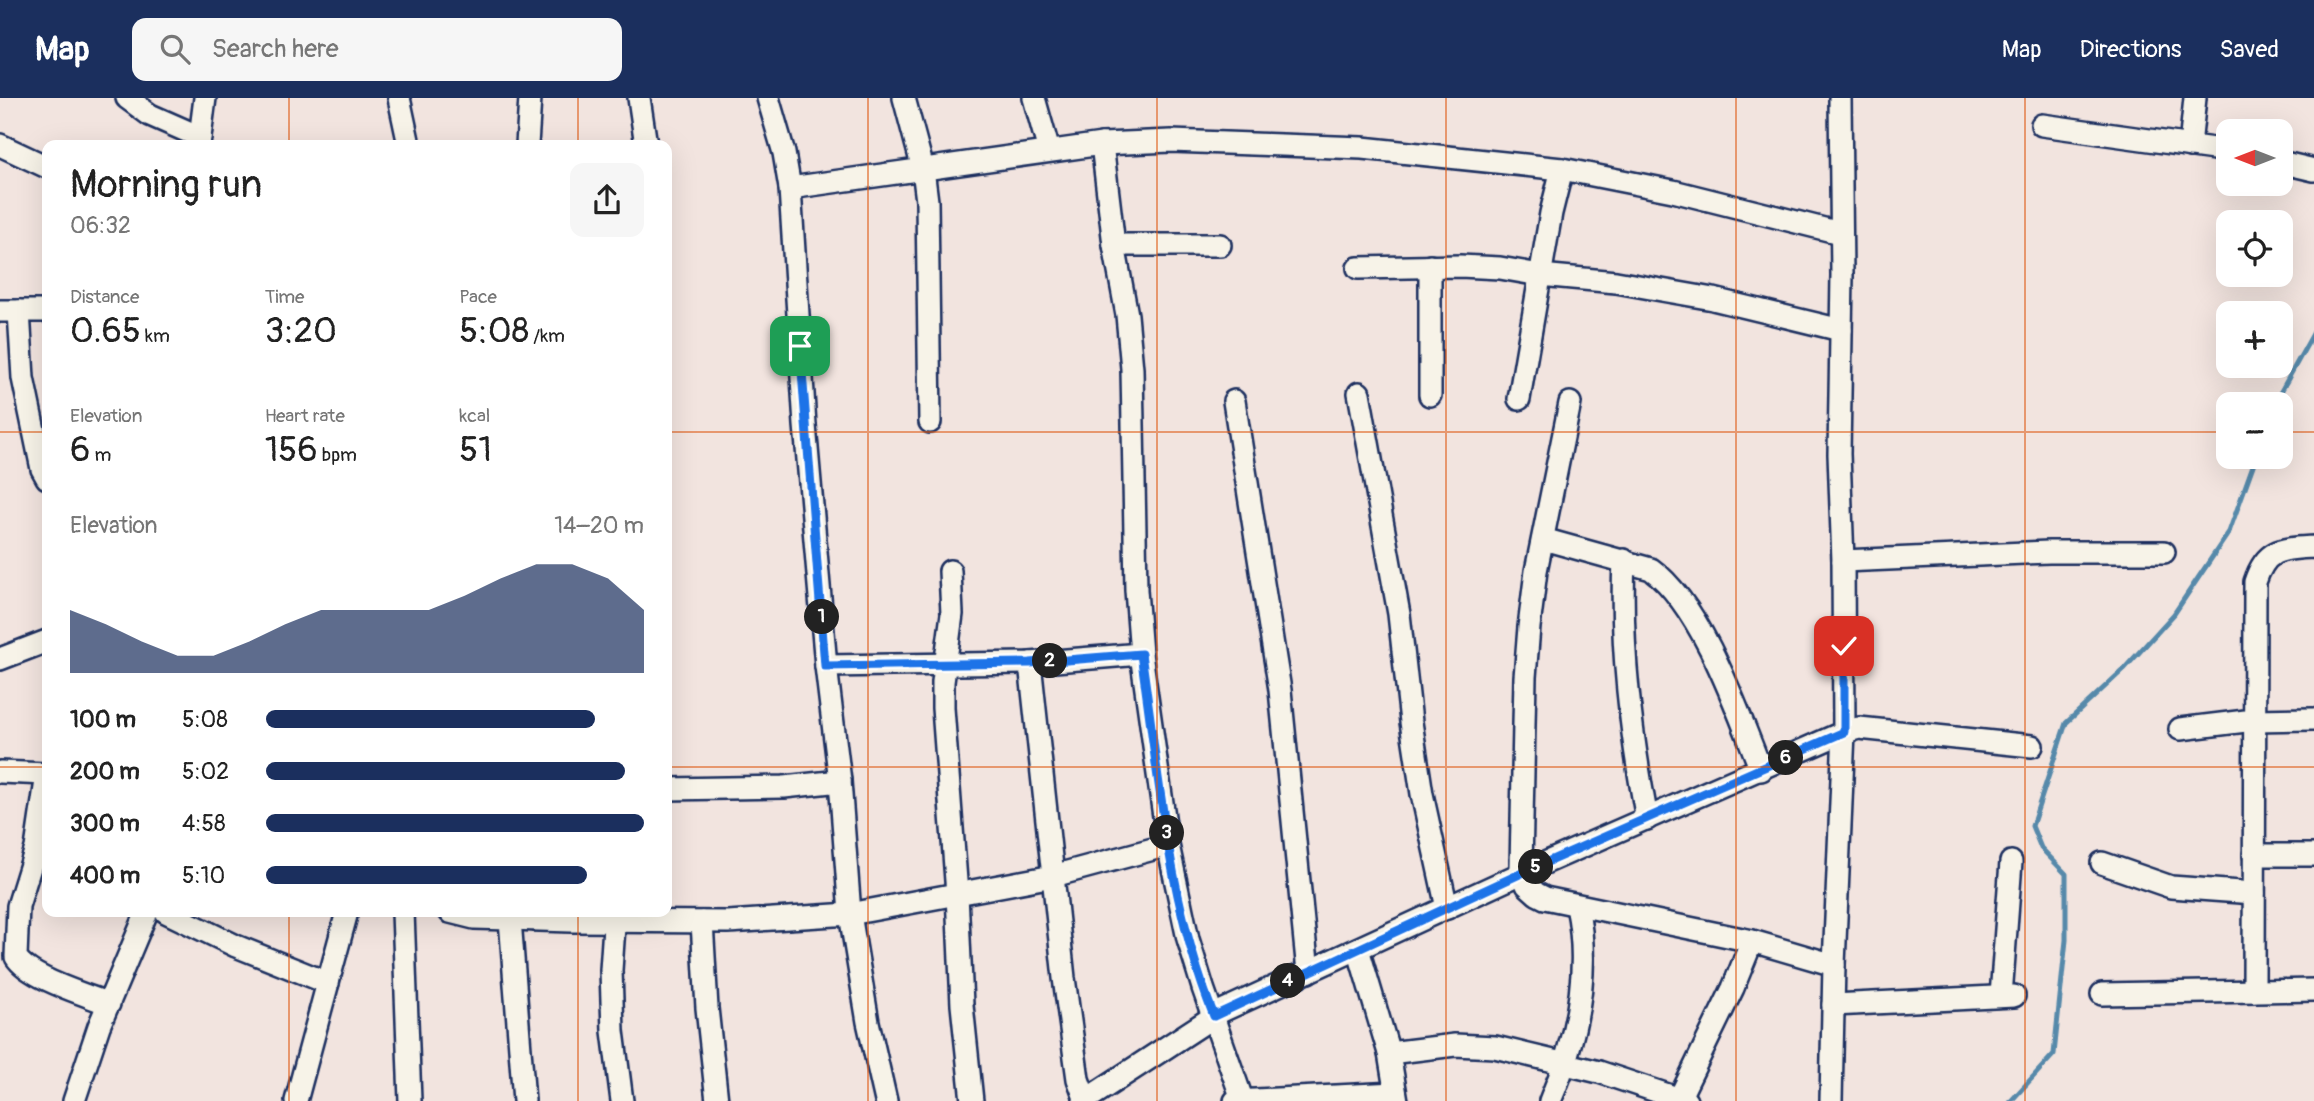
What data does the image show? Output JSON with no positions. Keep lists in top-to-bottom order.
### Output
{
  "north": "left",
  "page": {
    "header": "Map",
    "search": "Search here",
    "nav": ["Map", "Directions", "Saved"],
    "map_buttons": ["+", "−"],
    "heading": ["Morning run", "06:32"],
    "stats": [
      ["Distance", "0.65 km"],
      ["Time", "3:20"],
      ["Pace", "5:08 /km"],
      ["Elevation", "6 m"],
      ["Heart rate", "156 bpm"],
      ["kcal", "51"]
    ],
    "chart": ["Elevation", "14–20 m"],
    "pins": [
      "1",
      "2",
      "6",
      "3",
      "5",
      "4"
    ],
    "list": [
      {
        "name": "100 m",
        "note": "5:08"
      },
      {
        "name": "200 m",
        "note": "5:02"
      },
      {
        "name": "300 m",
        "note": "4:58"
      },
      {
        "name": "400 m",
        "note": "5:10"
      }
    ]
  }
}
